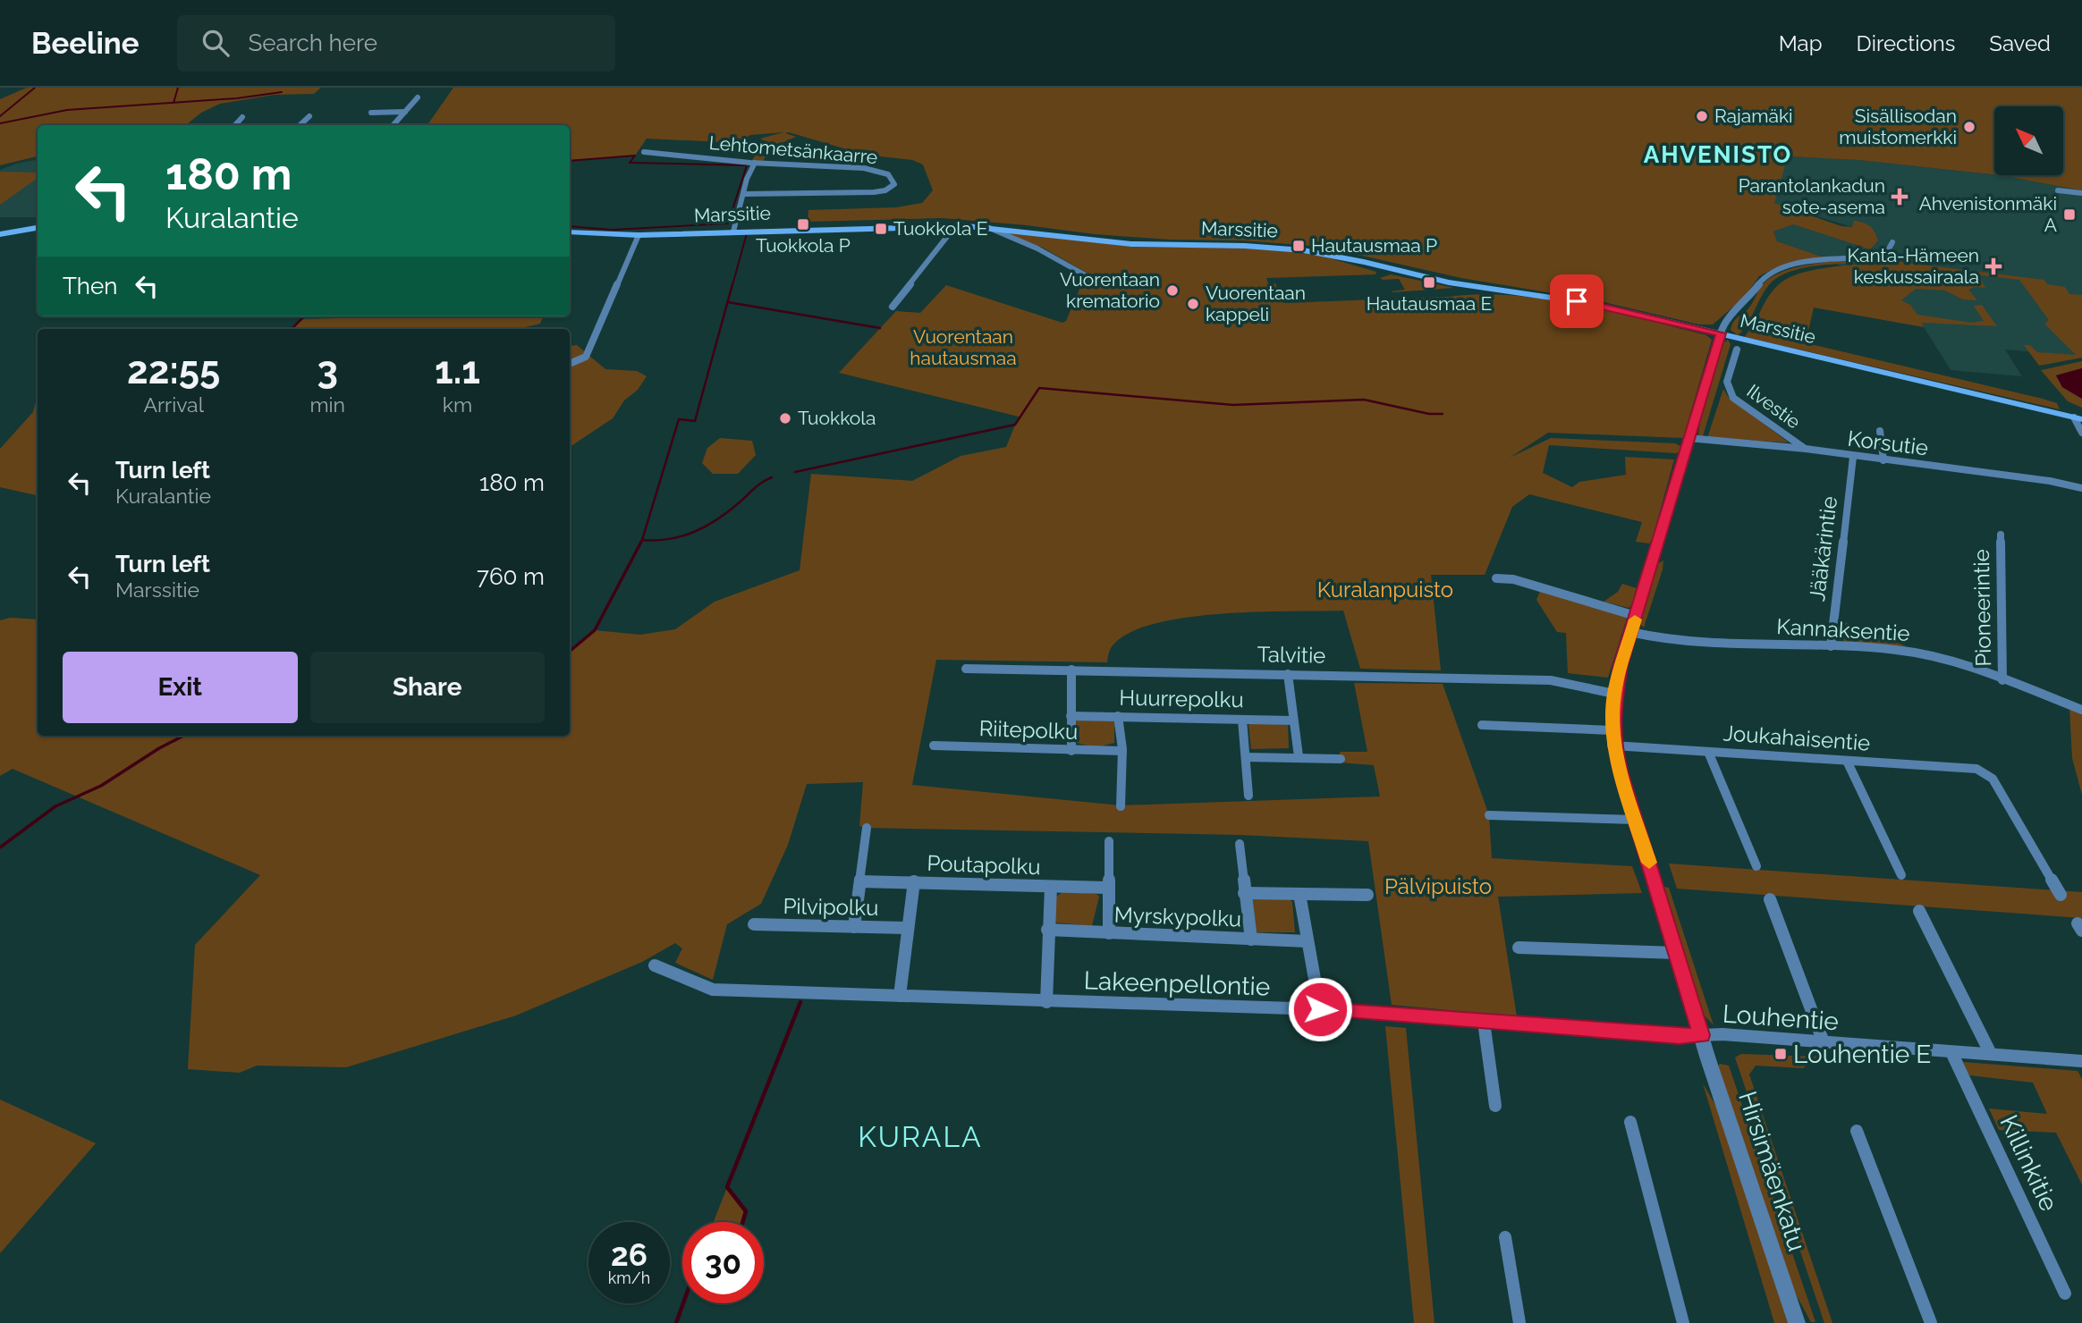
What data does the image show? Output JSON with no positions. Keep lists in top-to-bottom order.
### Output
{
  "streets": {
    "main road": ["Marssitie"],
    "street": [
      "Lehtometsänkaarre",
      "Ilvestie",
      "Korsutie",
      "Jääkärintie",
      "Pioneerintie",
      "Kannaksentie",
      "Talvitie",
      "Huurrepolku",
      "Riitepolku",
      "Joukahaisentie",
      "Poutapolku",
      "Pilvipolku",
      "Myrskypolku",
      "Lakeenpellontie",
      "Louhentie",
      "Killinkitie",
      "Hirsimäenkatu"
    ]
  },
  "crossings": [
    ["Marssitie", "Hirsimäenkatu"],
    ["Ilvestie", "Korsutie"],
    ["Korsutie", "Jääkärintie"],
    ["Korsutie", "Hirsimäenkatu"],
    ["Jääkärintie", "Kannaksentie"],
    ["Pioneerintie", "Kannaksentie"],
    ["Kannaksentie", "Hirsimäenkatu"],
    ["Talvitie", "Hirsimäenkatu"],
    ["Joukahaisentie", "Hirsimäenkatu"],
    ["Lakeenpellontie", "Louhentie"],
    ["Lakeenpellontie", "Hirsimäenkatu"],
    ["Louhentie", "Killinkitie"],
    ["Louhentie", "Hirsimäenkatu"]
  ],
  "districts": ["AHVENISTO", "KURALA"],
  "parks": ["Vuorentaan hautausmaa", "Kuralanpuisto", "Pälvipuisto"],
  "places": {
    "other": [
      "Rajamäki",
      "Sisällisodan muistomerkki",
      "Vuorentaan krematorio",
      "Vuorentaan kappeli",
      "Tuokkola"
    ],
    "health": ["Parantolankadun sote-asema", "Kanta-Hämeen keskussairaala"],
    "transit": [
      "Ahvenistonmäki A",
      "Tuokkola P",
      "Tuokkola E",
      "Hautausmaa P",
      "Hautausmaa E",
      "Louhentie E"
    ]
  },
  "north": "top left",
  "page": {
    "header": "Beeline",
    "search": "Search here",
    "nav": ["Map", "Directions", "Saved"],
    "turn": ["180 m", "Kuralantie"],
    "then": "Then",
    "eta": [
      "22:55",
      "Arrival",
      "3",
      "min",
      "1.1",
      "km"
    ],
    "list": [
      {
        "name": "Turn left",
        "note": "Kuralantie",
        "value": "180 m"
      },
      {
        "name": "Turn left",
        "note": "Marssitie",
        "value": "760 m"
      }
    ],
    "buttons": ["Exit", "Share"],
    "speed": "26 km/h",
    "limit": "30"
  }
}
